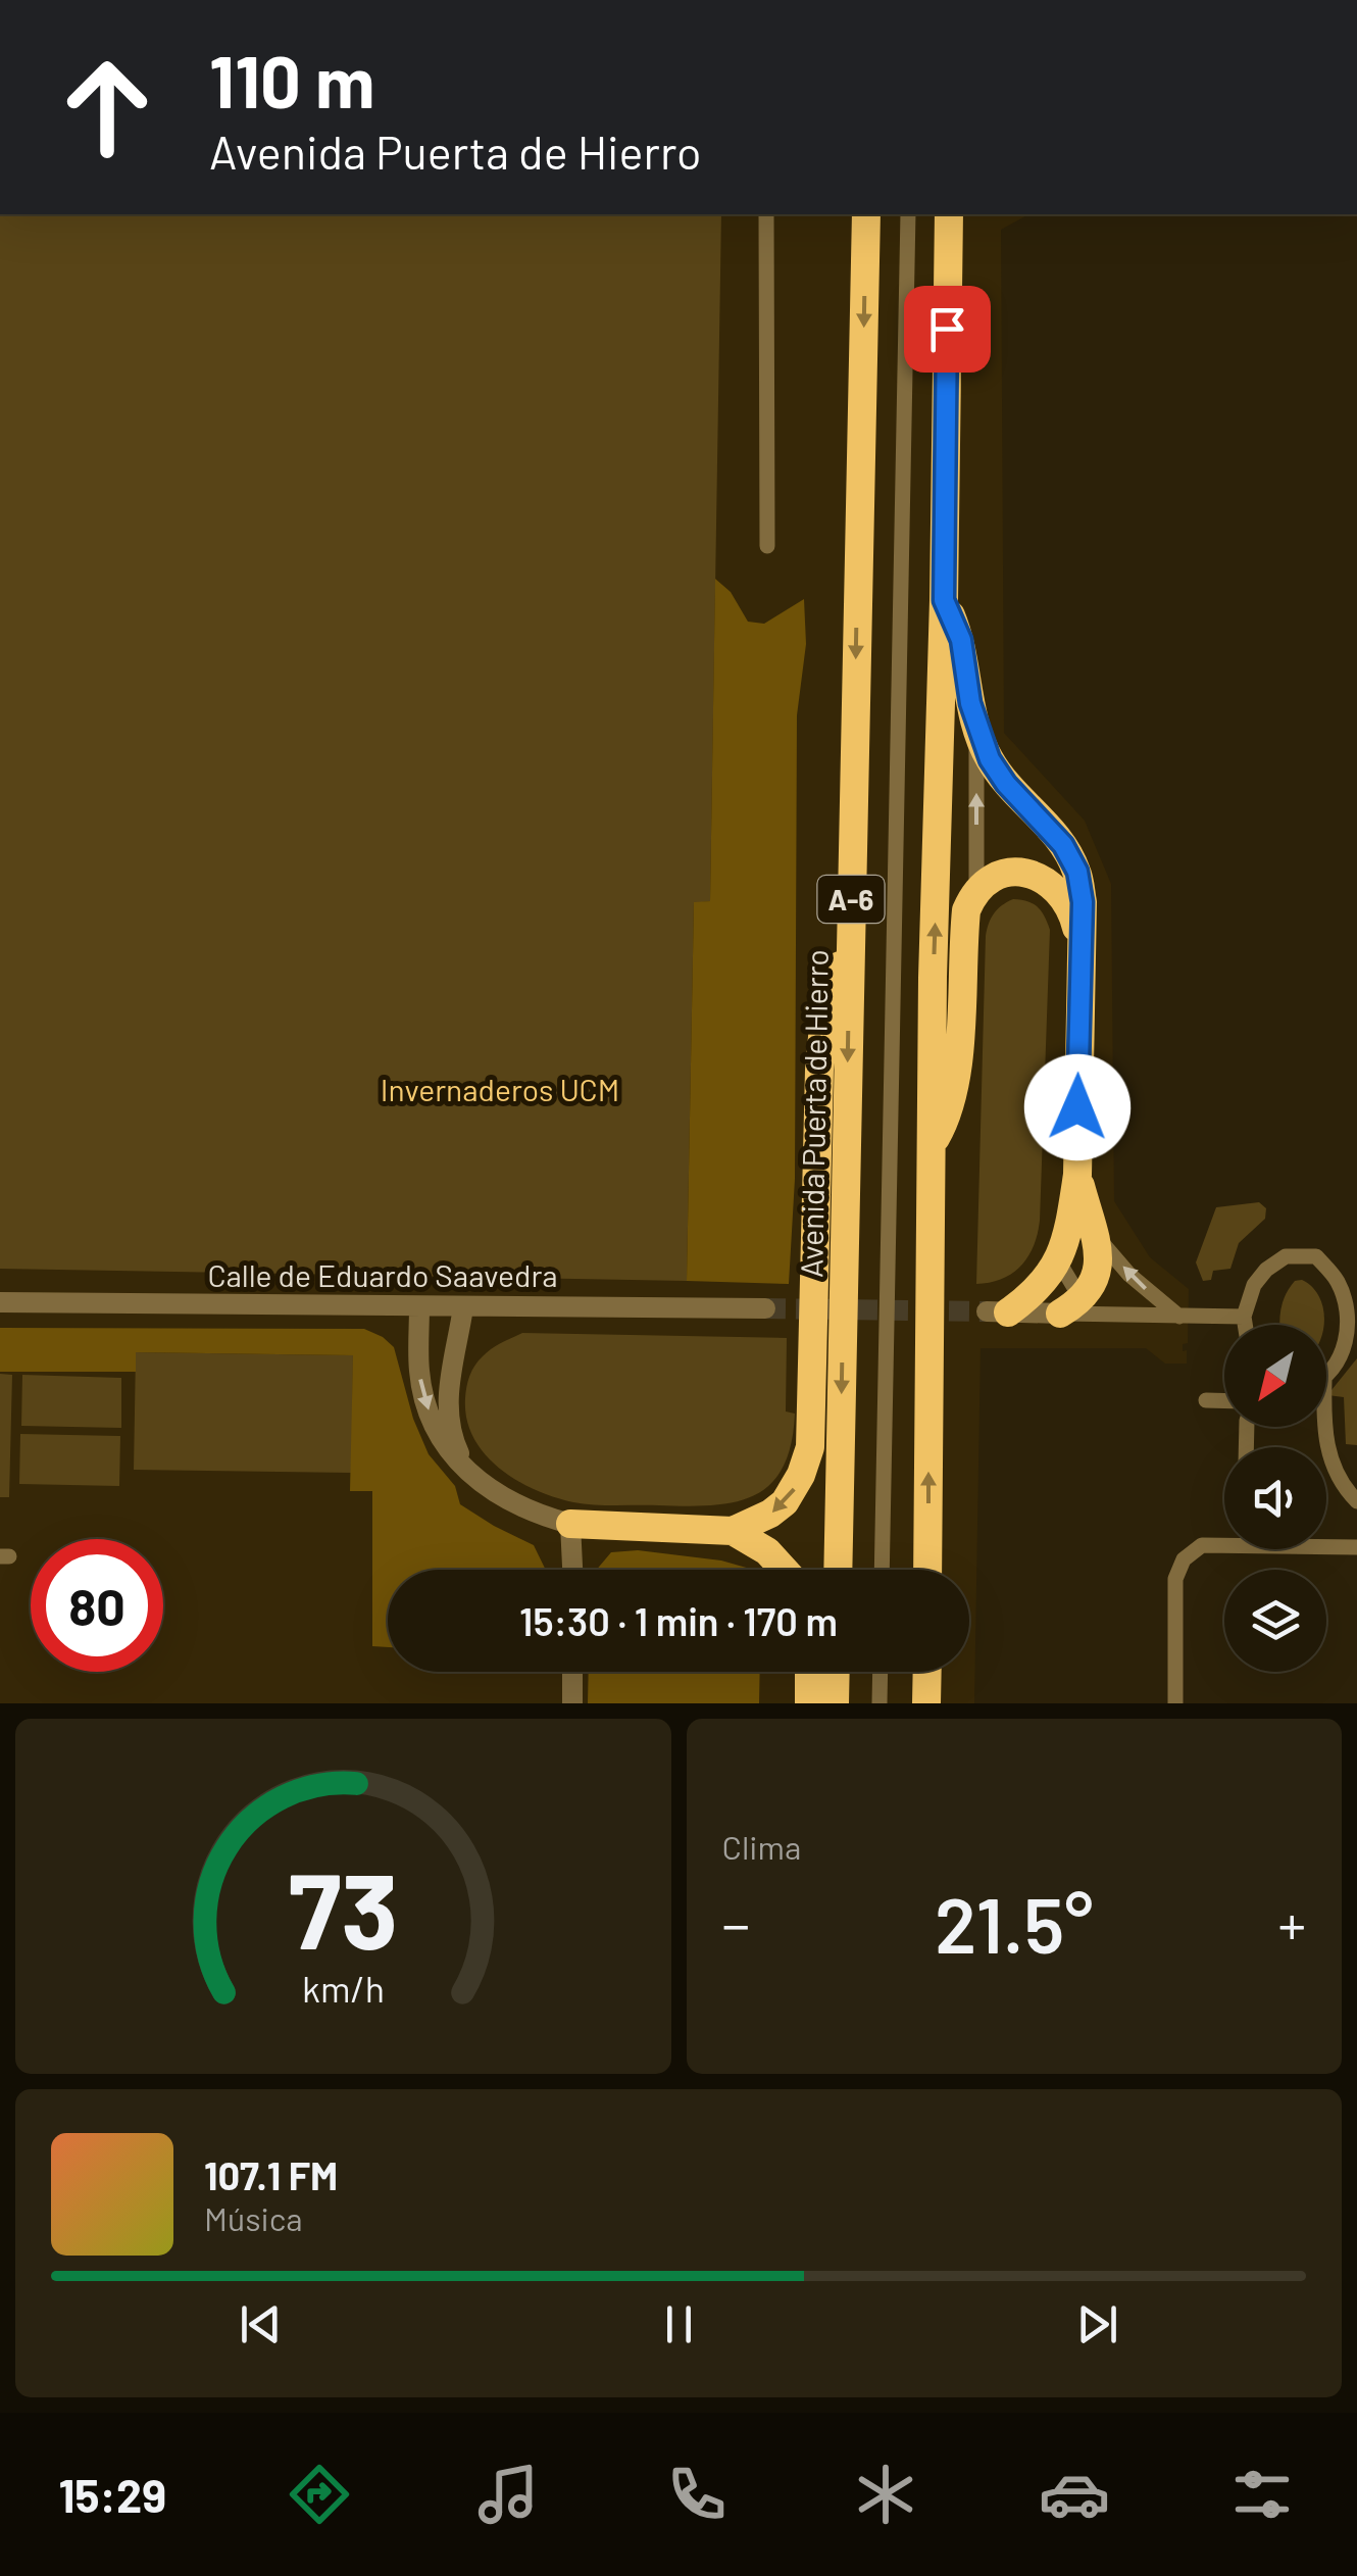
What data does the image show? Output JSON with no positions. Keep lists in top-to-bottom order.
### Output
{
  "streets": {
    "highway": ["A-6", "Avenida Puerta de Hierro"],
    "street": ["Calle de Eduardo Saavedra"]
  },
  "parks": ["Invernaderos UCM"],
  "north": "bottom left",
  "page": {
    "turn": ["110 m", "Avenida Puerta de Hierro"],
    "limit": "80",
    "trip": "15:30 · 1 min · 170 m",
    "tile": "Clima",
    "heat": ["−", "21.5°", "+"],
    "song": ["107.1 FM", "Música"],
    "tabs": "15:29",
    "gauge": ["73", "km/h"]
  }
}
